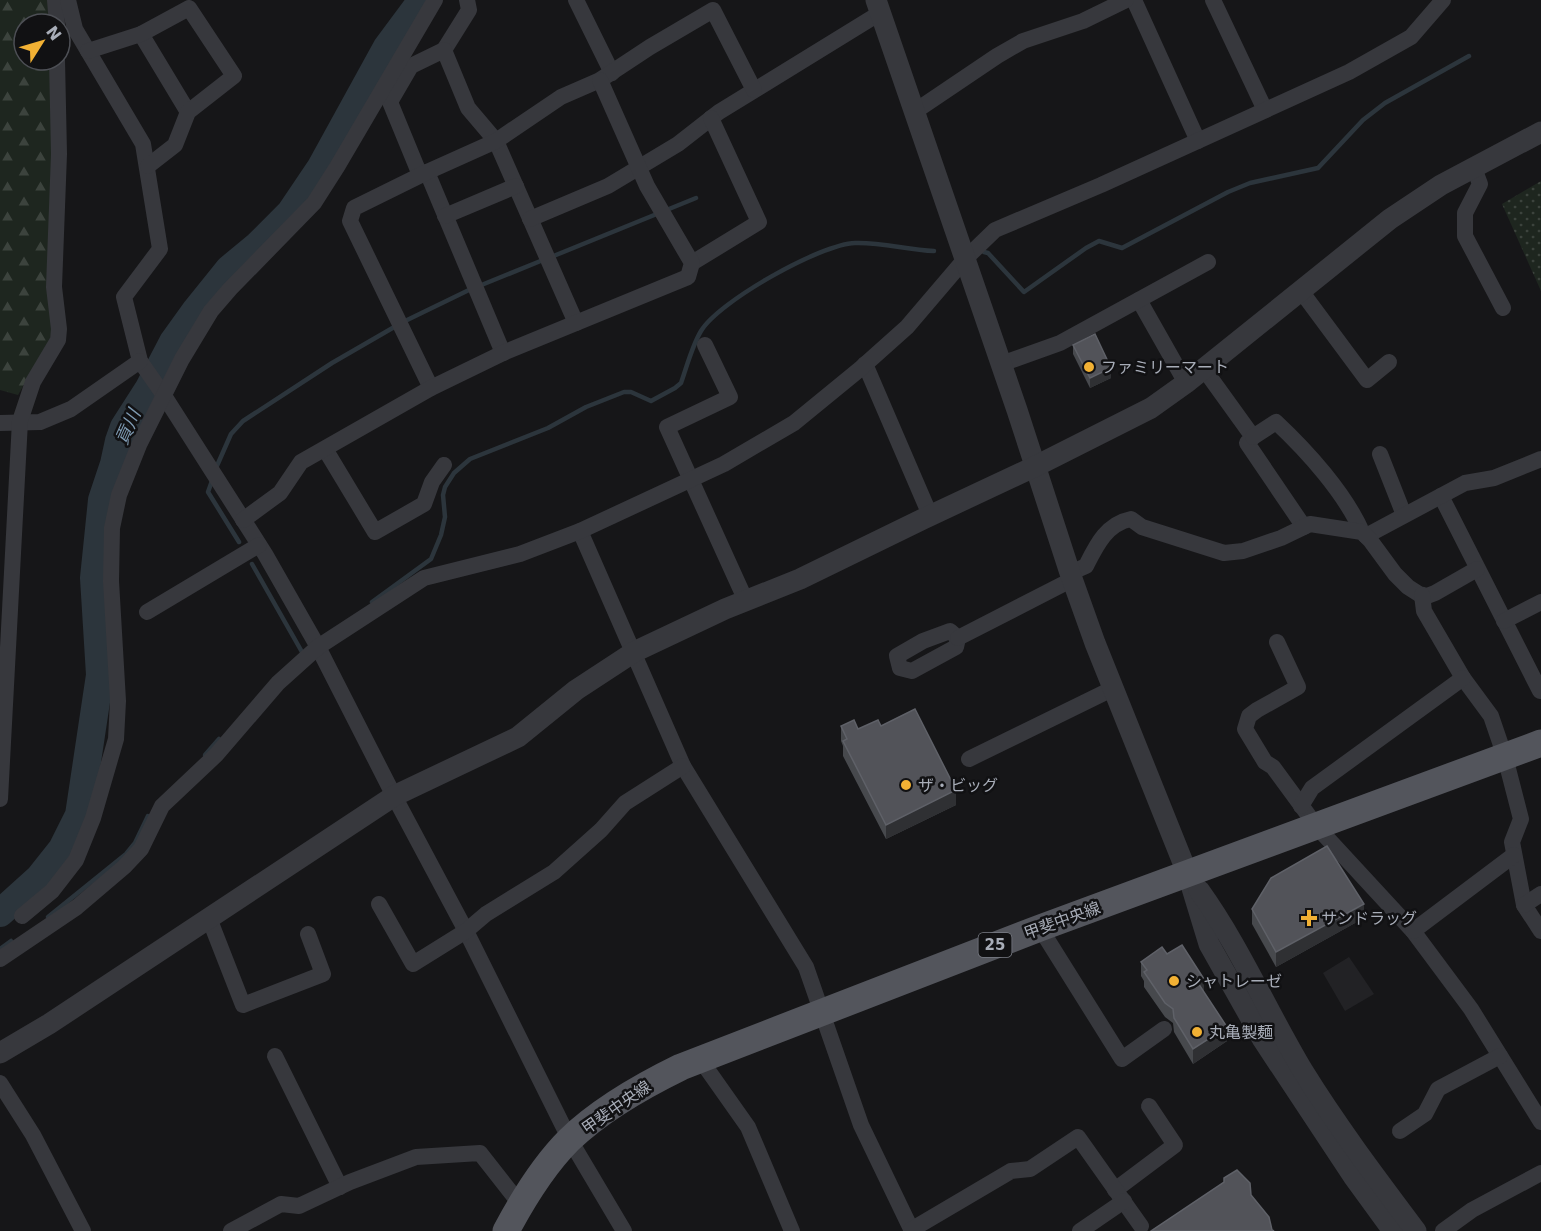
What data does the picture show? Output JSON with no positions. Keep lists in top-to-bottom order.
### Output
{
  "streets": {
    "main road": ["甲斐中央線", "25"]
  },
  "water": ["貢川"],
  "places": {
    "other": [
      "ファミリーマート",
      "ザ・ビッグ",
      "シャトレーゼ",
      "丸亀製麺"
    ],
    "health": ["サンドラッグ"]
  },
  "north": "top right"
}
